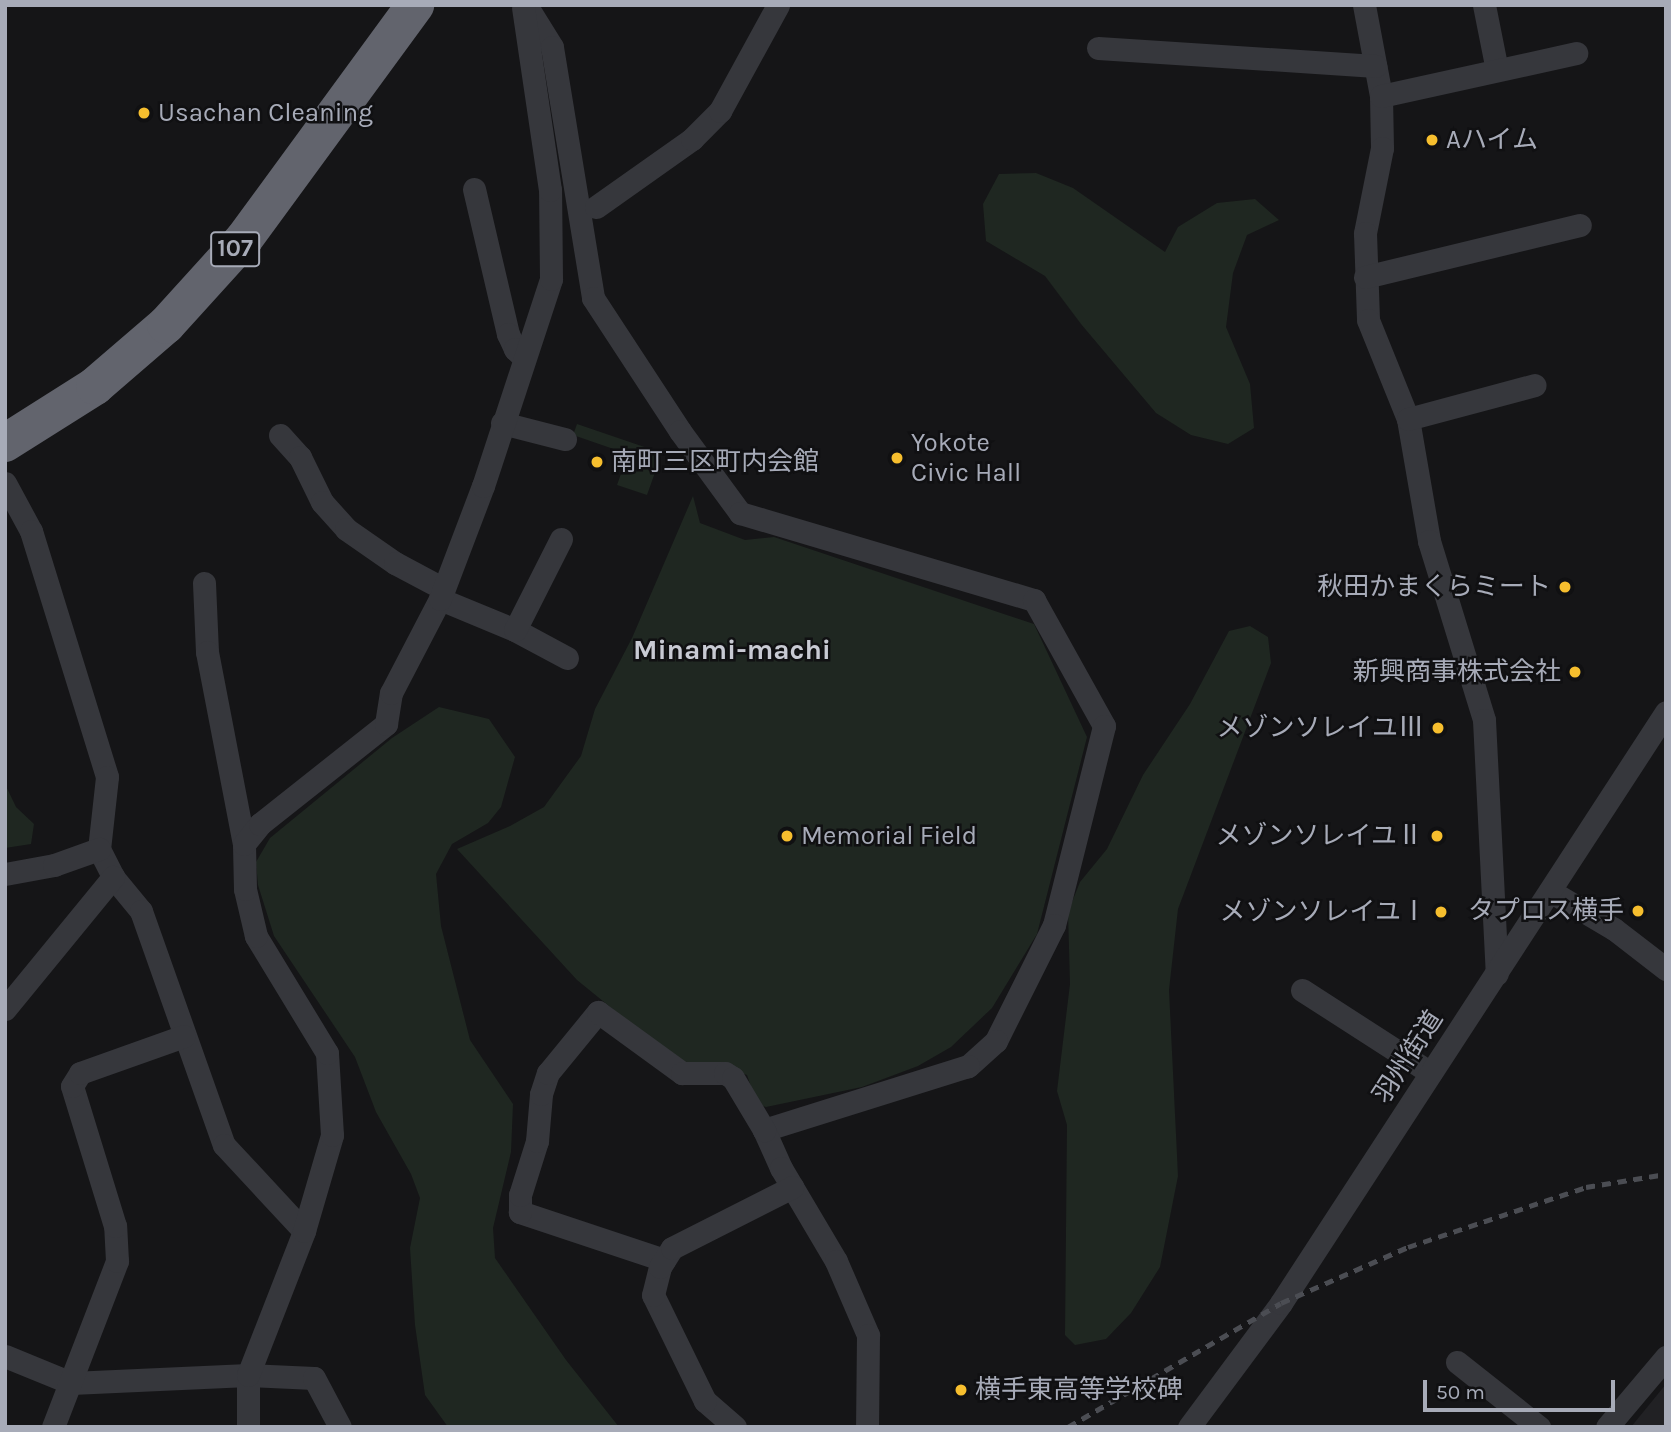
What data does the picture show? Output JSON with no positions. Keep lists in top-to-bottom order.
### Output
{
  "streets": {
    "highway": ["107"],
    "street": ["羽州街道"]
  },
  "districts": ["Minami-machi"],
  "places": [
    "Usachan Cleaning",
    "Aハイム",
    "Yokote Civic Hall",
    "南町三区町内会館",
    "秋田かまくらミート",
    "新興商事株式会社",
    "メゾンソレイユⅢ",
    "Memorial Field",
    "メゾンソレイユⅡ",
    "タプロス横手",
    "メゾンソレイユⅠ",
    "横手東高等学校碑"
  ],
  "scale_bar": "50 m"
}
